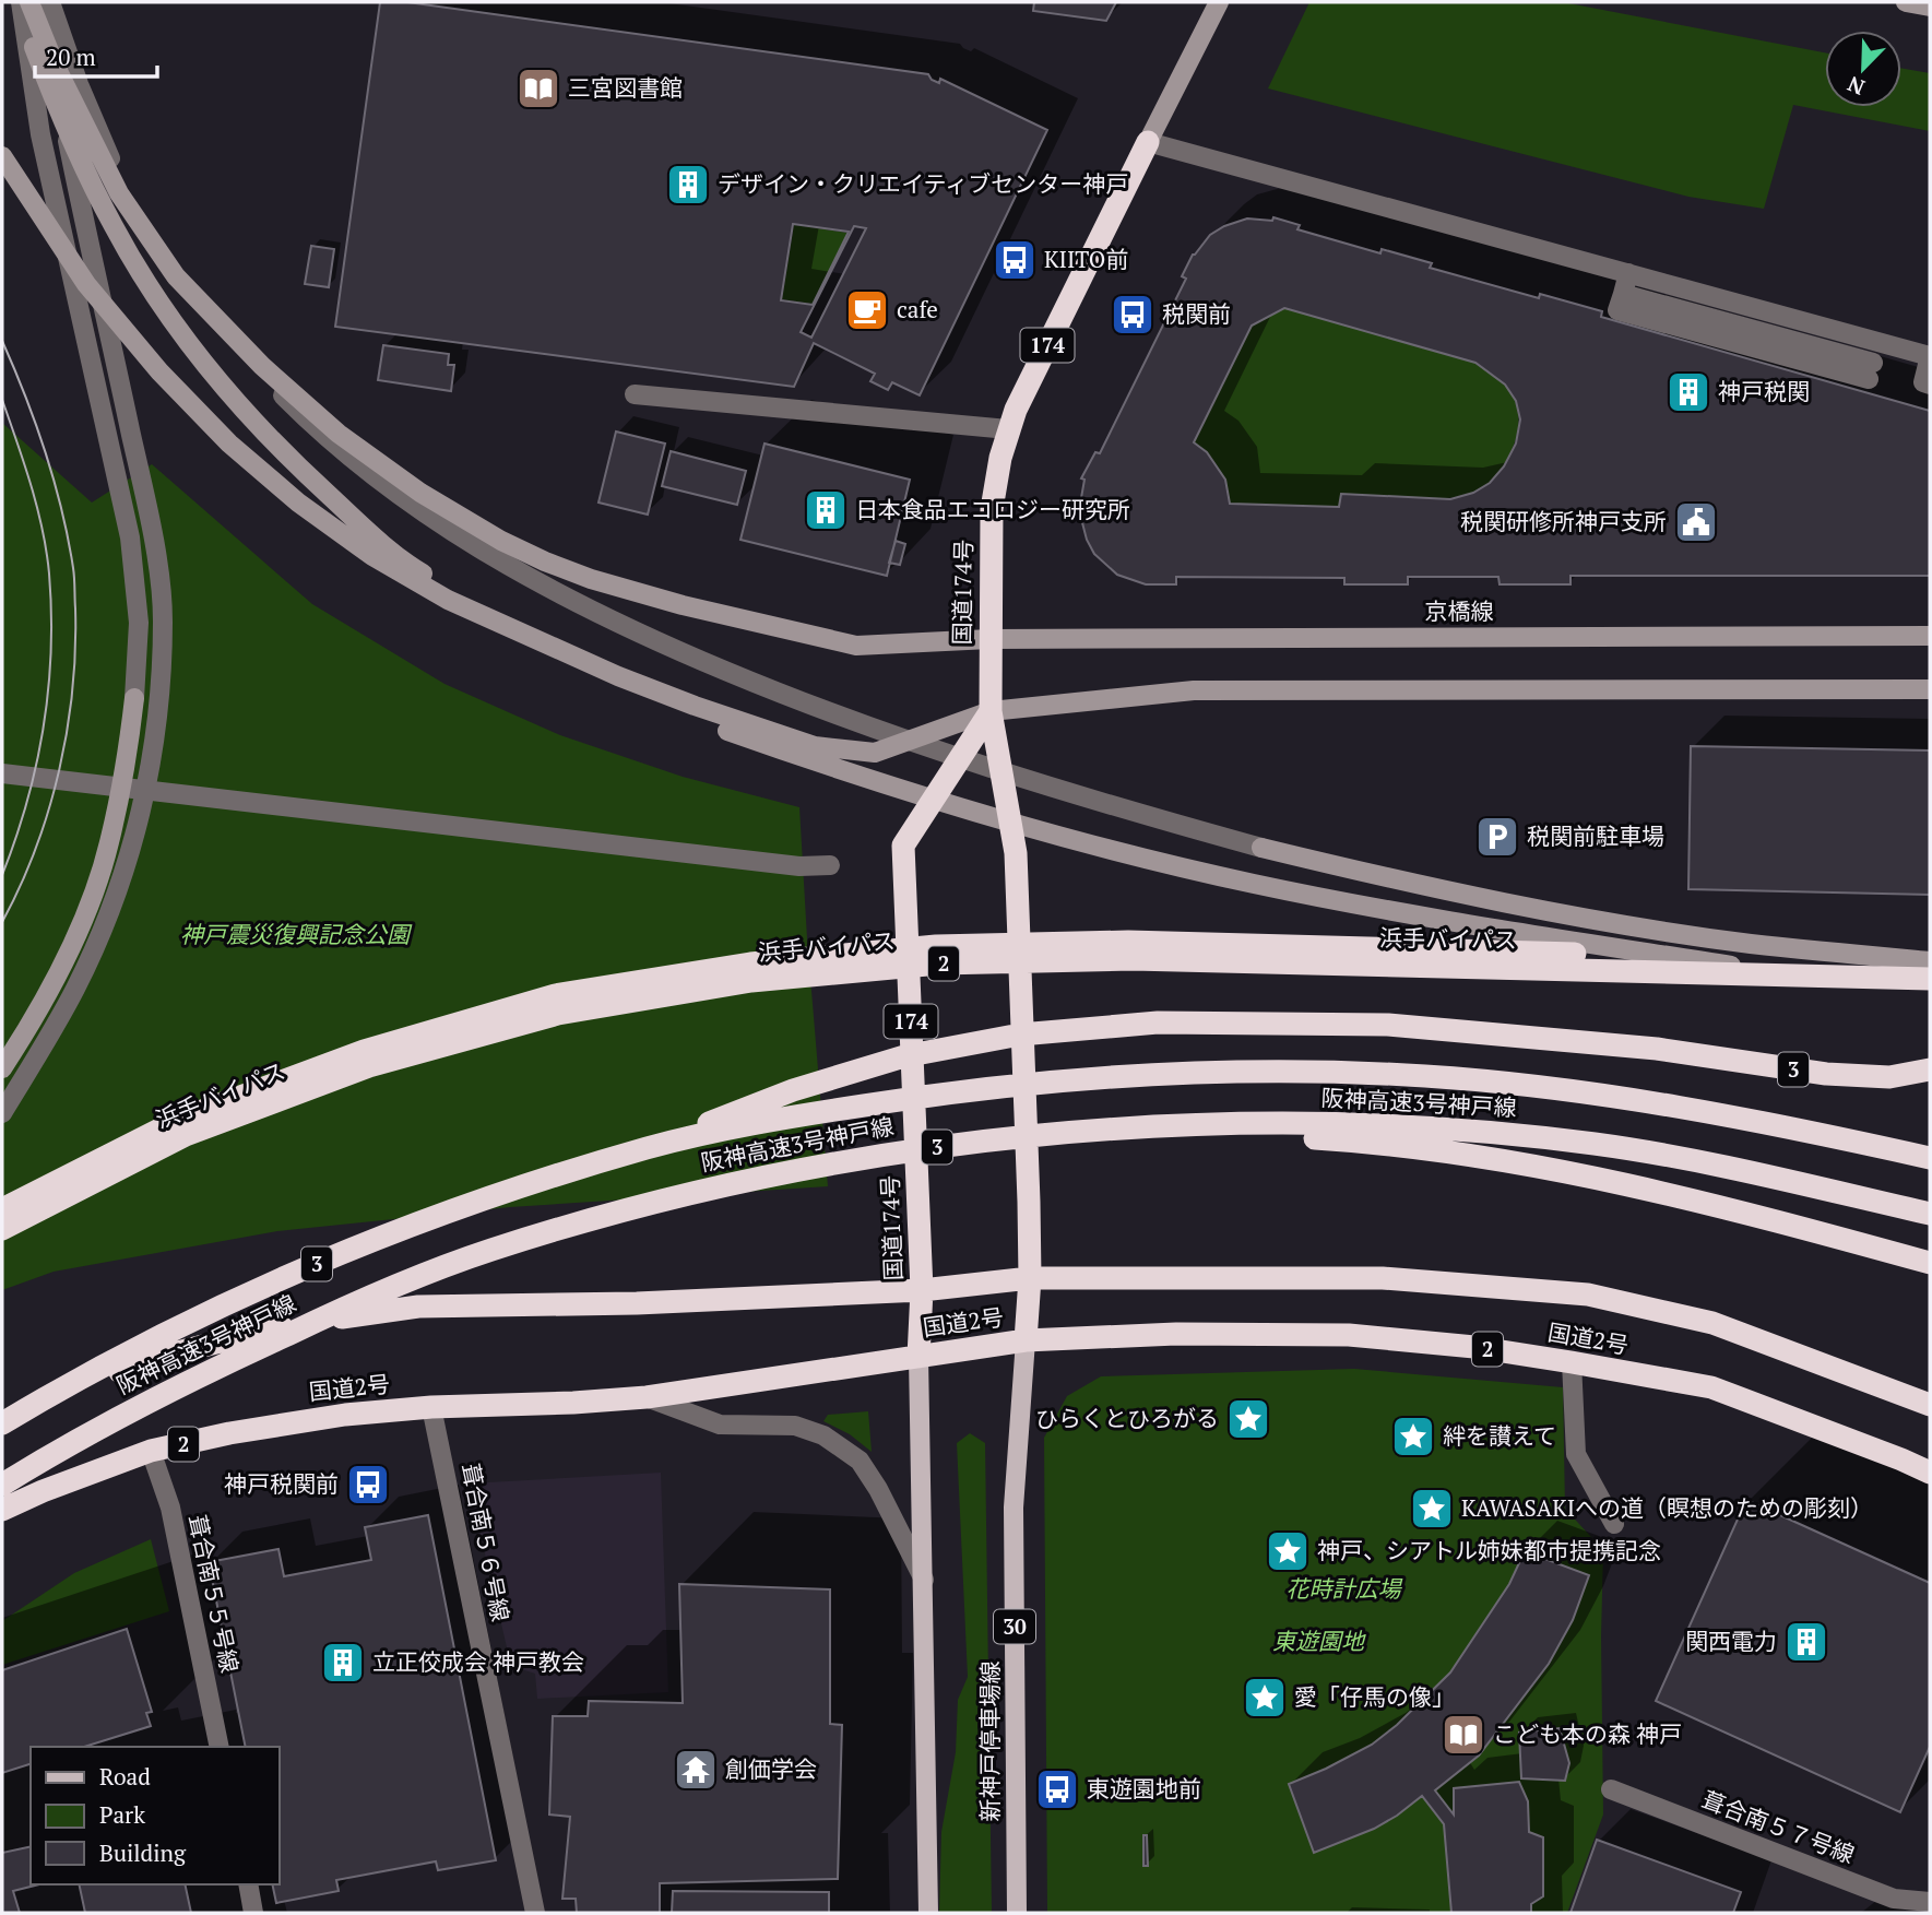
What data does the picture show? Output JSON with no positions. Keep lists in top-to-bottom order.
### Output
{
  "streets": {
    "highway": [
      "174",
      "国道174号",
      "浜手バイパス",
      "2",
      "3",
      "阪神高速3号神戸線",
      "国道2号"
    ],
    "main road": ["30", "新神戸停車場線"],
    "street": [
      "京橋線",
      "葺合南５６号線",
      "葺合南５５号線",
      "葺合南５７号線"
    ]
  },
  "crossings": [
    ["国道174号", "京橋線"],
    ["国道174号", "国道2号"],
    ["国道174号", "新神戸停車場線"],
    ["3", "阪神高速3号神戸線"],
    ["阪神高速3号神戸線", "国道2号"],
    ["国道2号", "葺合南５６号線"],
    ["国道2号", "葺合南５５号線"],
    ["国道2号", "新神戸停車場線"]
  ],
  "parks": ["神戸震災復興記念公園", "花時計広場", "東遊園地"],
  "places": {
    "library": ["三宮図書館", "こども本の森 神戸"],
    "building": [
      "デザイン・クリエイティブセンター神戸",
      "神戸税関",
      "日本食品エコロジー研究所",
      "関西電力",
      "立正佼成会 神戸教会"
    ],
    "bus stop": [
      "KIITO前",
      "税関前",
      "神戸税関前",
      "東遊園地前"
    ],
    "cafe": ["cafe"],
    "public building": ["税関研修所神戸支所"],
    "parking": ["税関前駐車場"],
    "place": [
      "ひらくとひろがる",
      "絆を讃えて",
      "KAWASAKIへの道（瞑想のための彫刻）",
      "神戸、シアトル姉妹都市提携記念",
      "愛「仔馬の像」"
    ],
    "temple": ["創価学会"]
  },
  "legend": ["Road", "Park", "Building"],
  "scale_bar": "20 m",
  "north": "bottom left"
}
